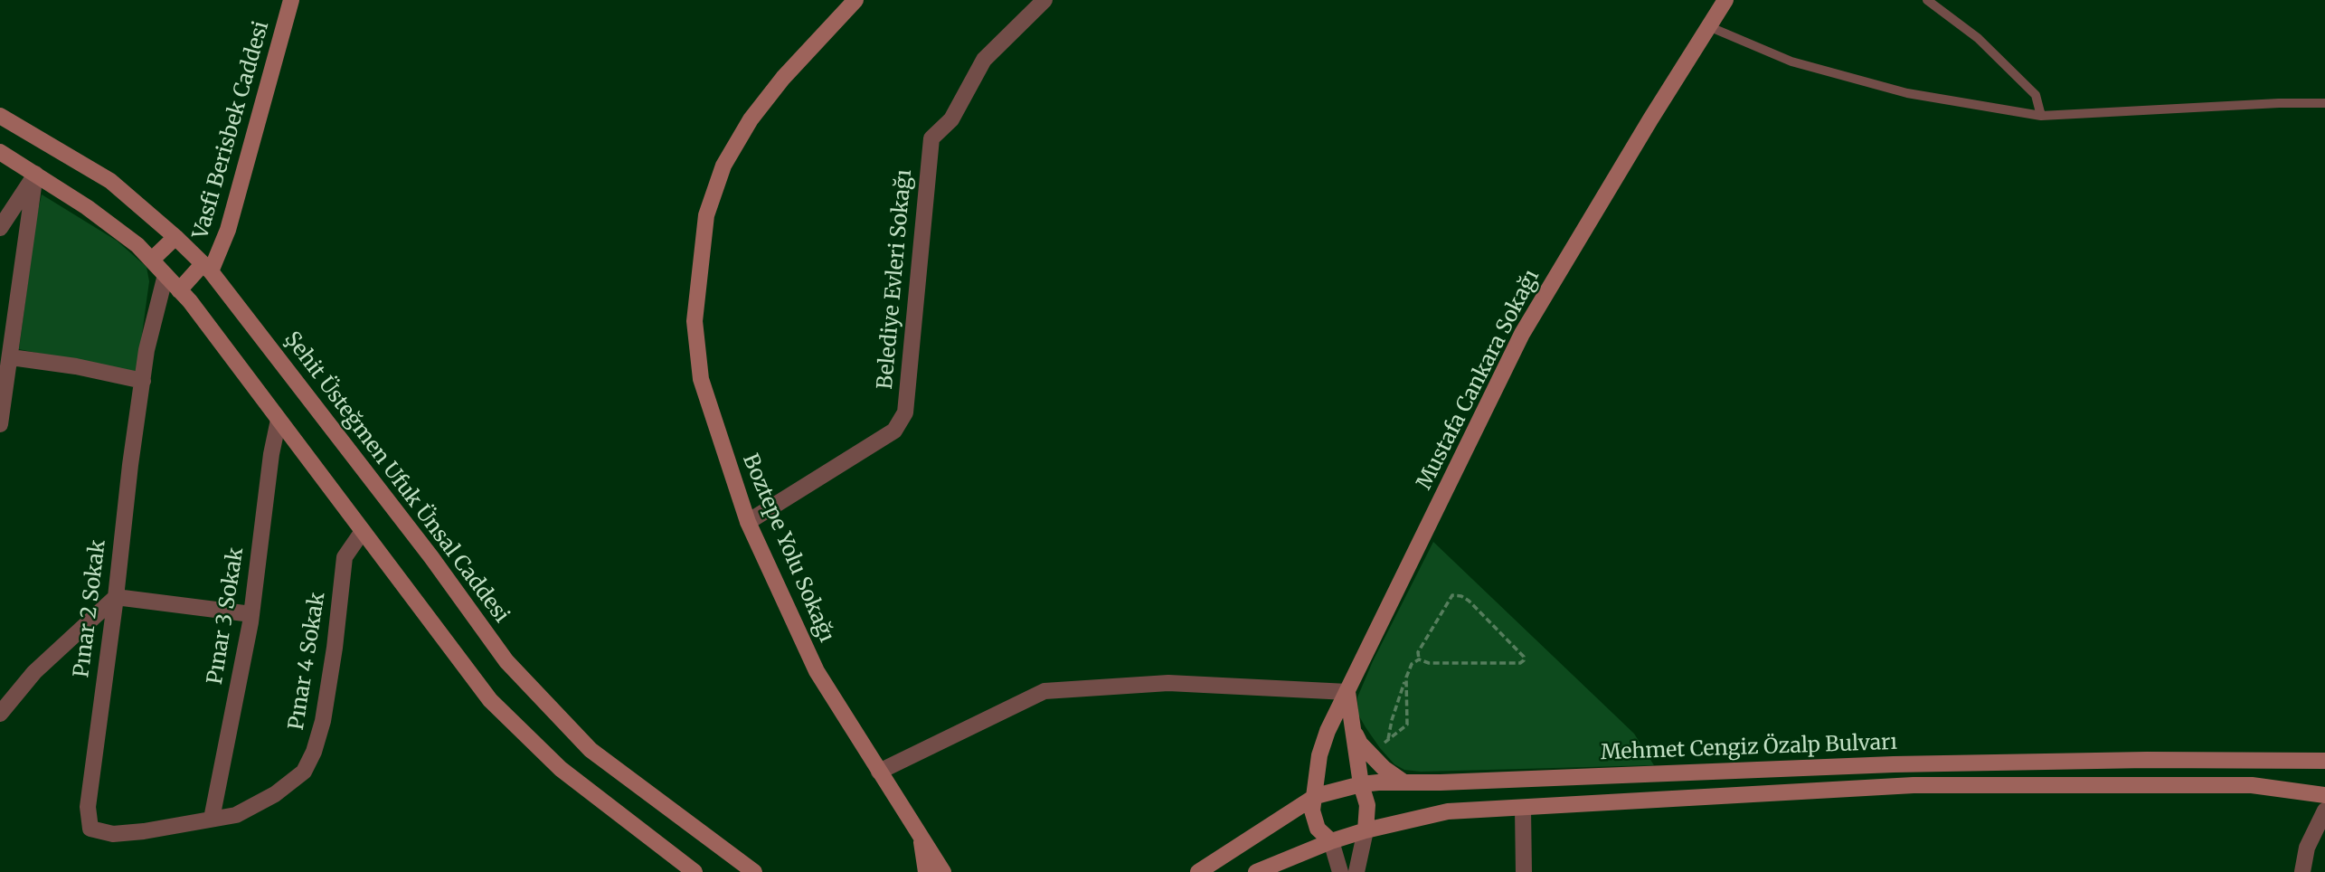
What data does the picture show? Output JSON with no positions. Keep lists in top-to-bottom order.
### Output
{
  "streets": {
    "main road": [
      "Vasfi Berisbek Caddesi",
      "Mustafa Cankara Sokağı",
      "Şehit Üsteğmen Ufuk Ünsal Caddesi",
      "Boztepe Yolu Sokağı",
      "Mehmet Cengiz Özalp Bulvarı"
    ],
    "street": [
      "Belediye Evleri Sokağı",
      "Pınar 2 Sokak",
      "Pınar 3 Sokak",
      "Pınar 4 Sokak"
    ]
  },
  "crossings": [
    ["Vasfi Berisbek Caddesi", "Şehit Üsteğmen Ufuk Ünsal Caddesi"],
    ["Belediye Evleri Sokağı", "Boztepe Yolu Sokağı"],
    ["Mustafa Cankara Sokağı", "Mehmet Cengiz Özalp Bulvarı"],
    ["Pınar 2 Sokak", "Pınar 3 Sokak"],
    ["Pınar 2 Sokak", "Pınar 4 Sokak"],
    ["Pınar 3 Sokak", "Pınar 4 Sokak"]
  ]
}
